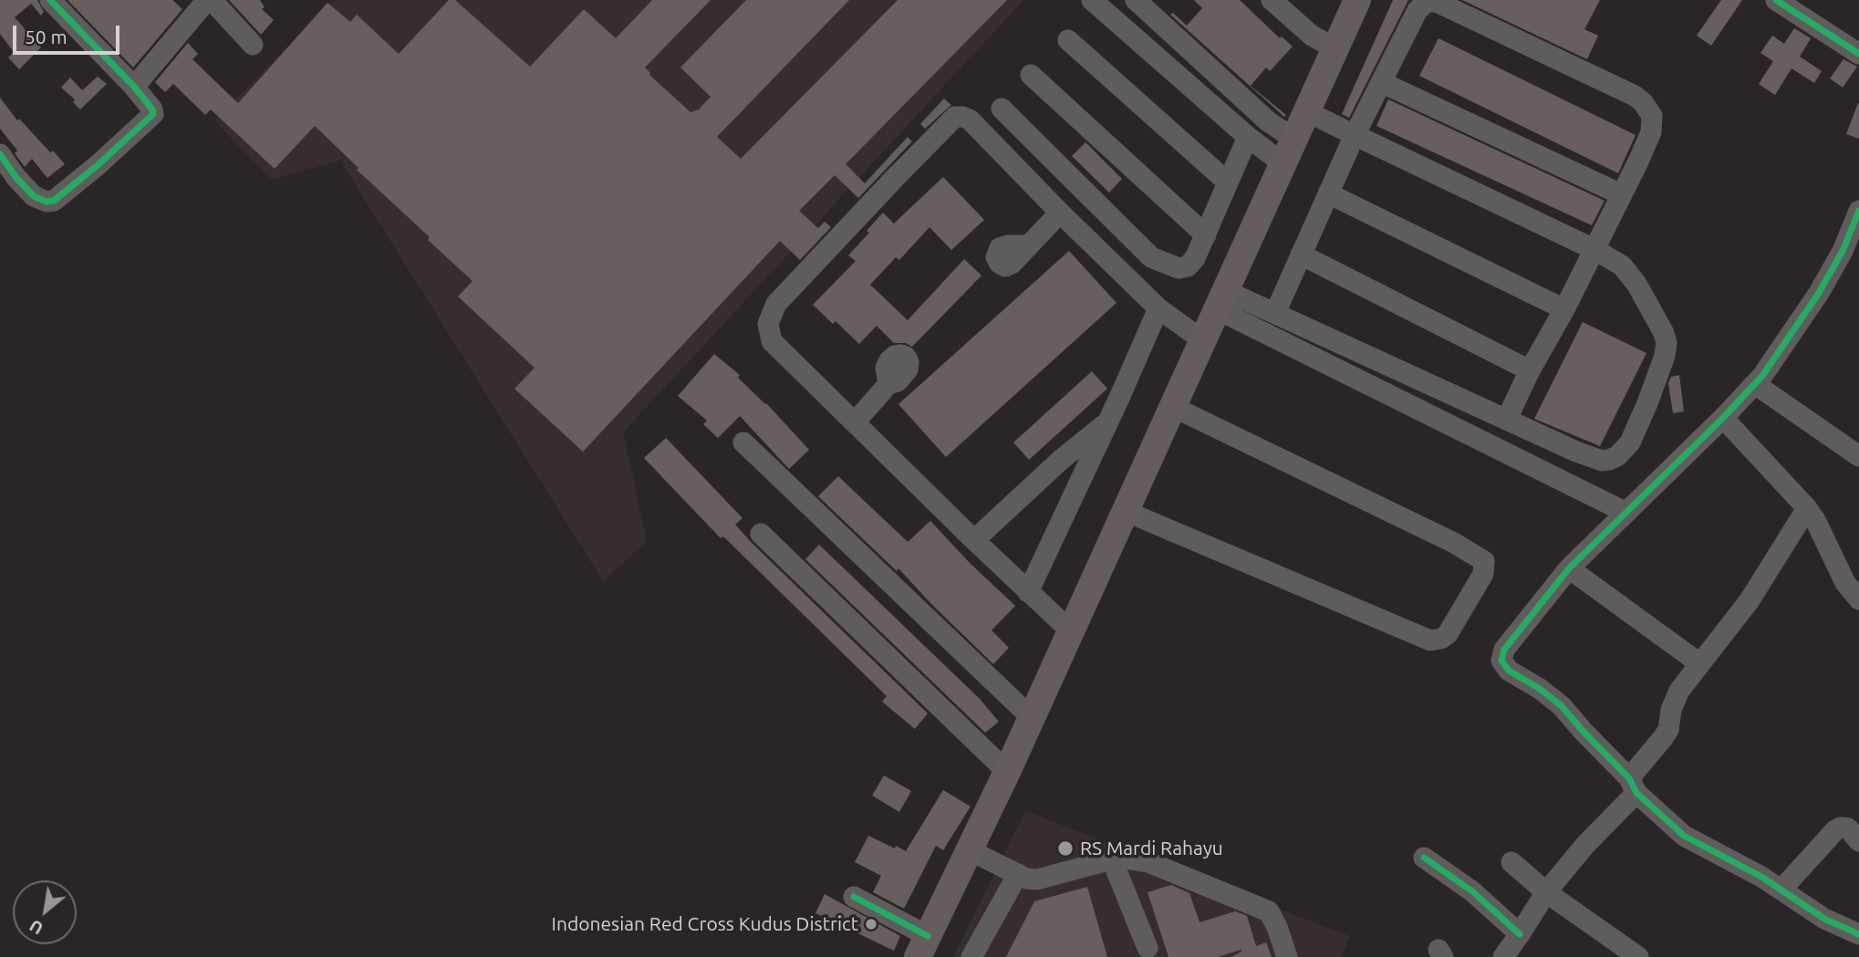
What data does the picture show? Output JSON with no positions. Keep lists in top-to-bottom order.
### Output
{
  "places": ["RS Mardi Rahayu", "Indonesian Red Cross Kudus District"],
  "scale_bar": "50 m",
  "north": "bottom left"
}
